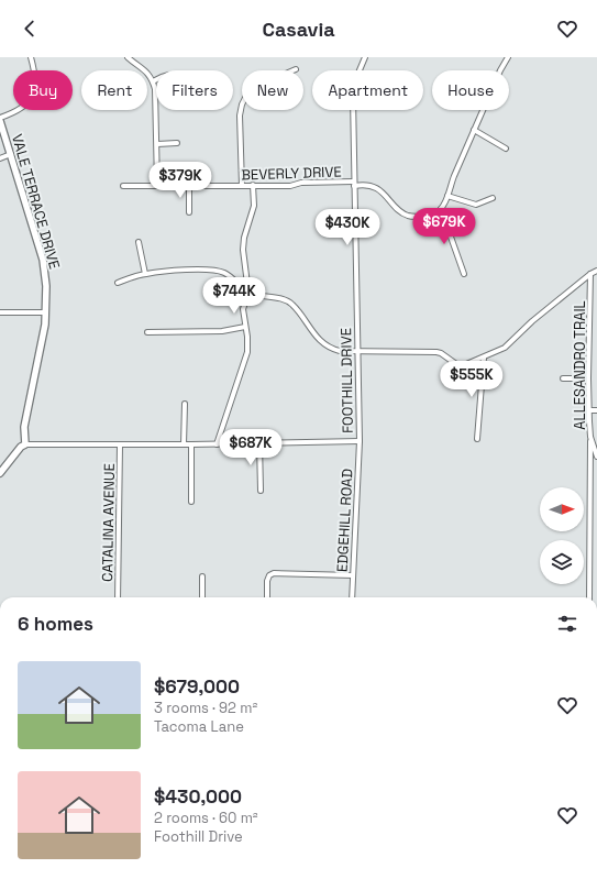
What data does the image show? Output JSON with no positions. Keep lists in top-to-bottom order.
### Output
{
  "streets": {
    "main road": ["VALE TERRACE DRIVE"],
    "street": [
      "BEVERLY DRIVE",
      "ALLESANDRO TRAIL",
      "FOOTHILL DRIVE",
      "EDGEHILL ROAD",
      "CATALINA AVENUE"
    ]
  },
  "crossings": [
    ["BEVERLY DRIVE", "FOOTHILL DRIVE"],
    ["VALE TERRACE DRIVE", "FOOTHILL DRIVE"],
    ["FOOTHILL DRIVE", "EDGEHILL ROAD"],
    ["FOOTHILL DRIVE", "CATALINA AVENUE"]
  ],
  "north": "right",
  "page": {
    "header": "Casavia",
    "chip": [
      "Buy",
      "Rent",
      "Filters",
      "New",
      "Apartment",
      "House"
    ],
    "price": [
      "$379K",
      "$679K",
      "$430K",
      "$744K",
      "$555K",
      "$687K"
    ],
    "heading": "6 homes",
    "list": [
      {
        "name": "$679,000",
        "note": "3 rooms · 92 m² · Tacoma Lane"
      },
      {
        "name": "$430,000",
        "note": "2 rooms · 60 m² · Foothill Drive"
      }
    ]
  }
}
